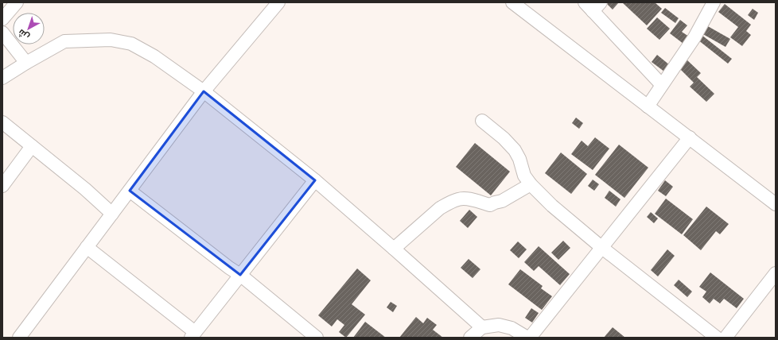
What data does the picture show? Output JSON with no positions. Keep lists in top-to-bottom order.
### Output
{
  "north": "bottom left"
}
